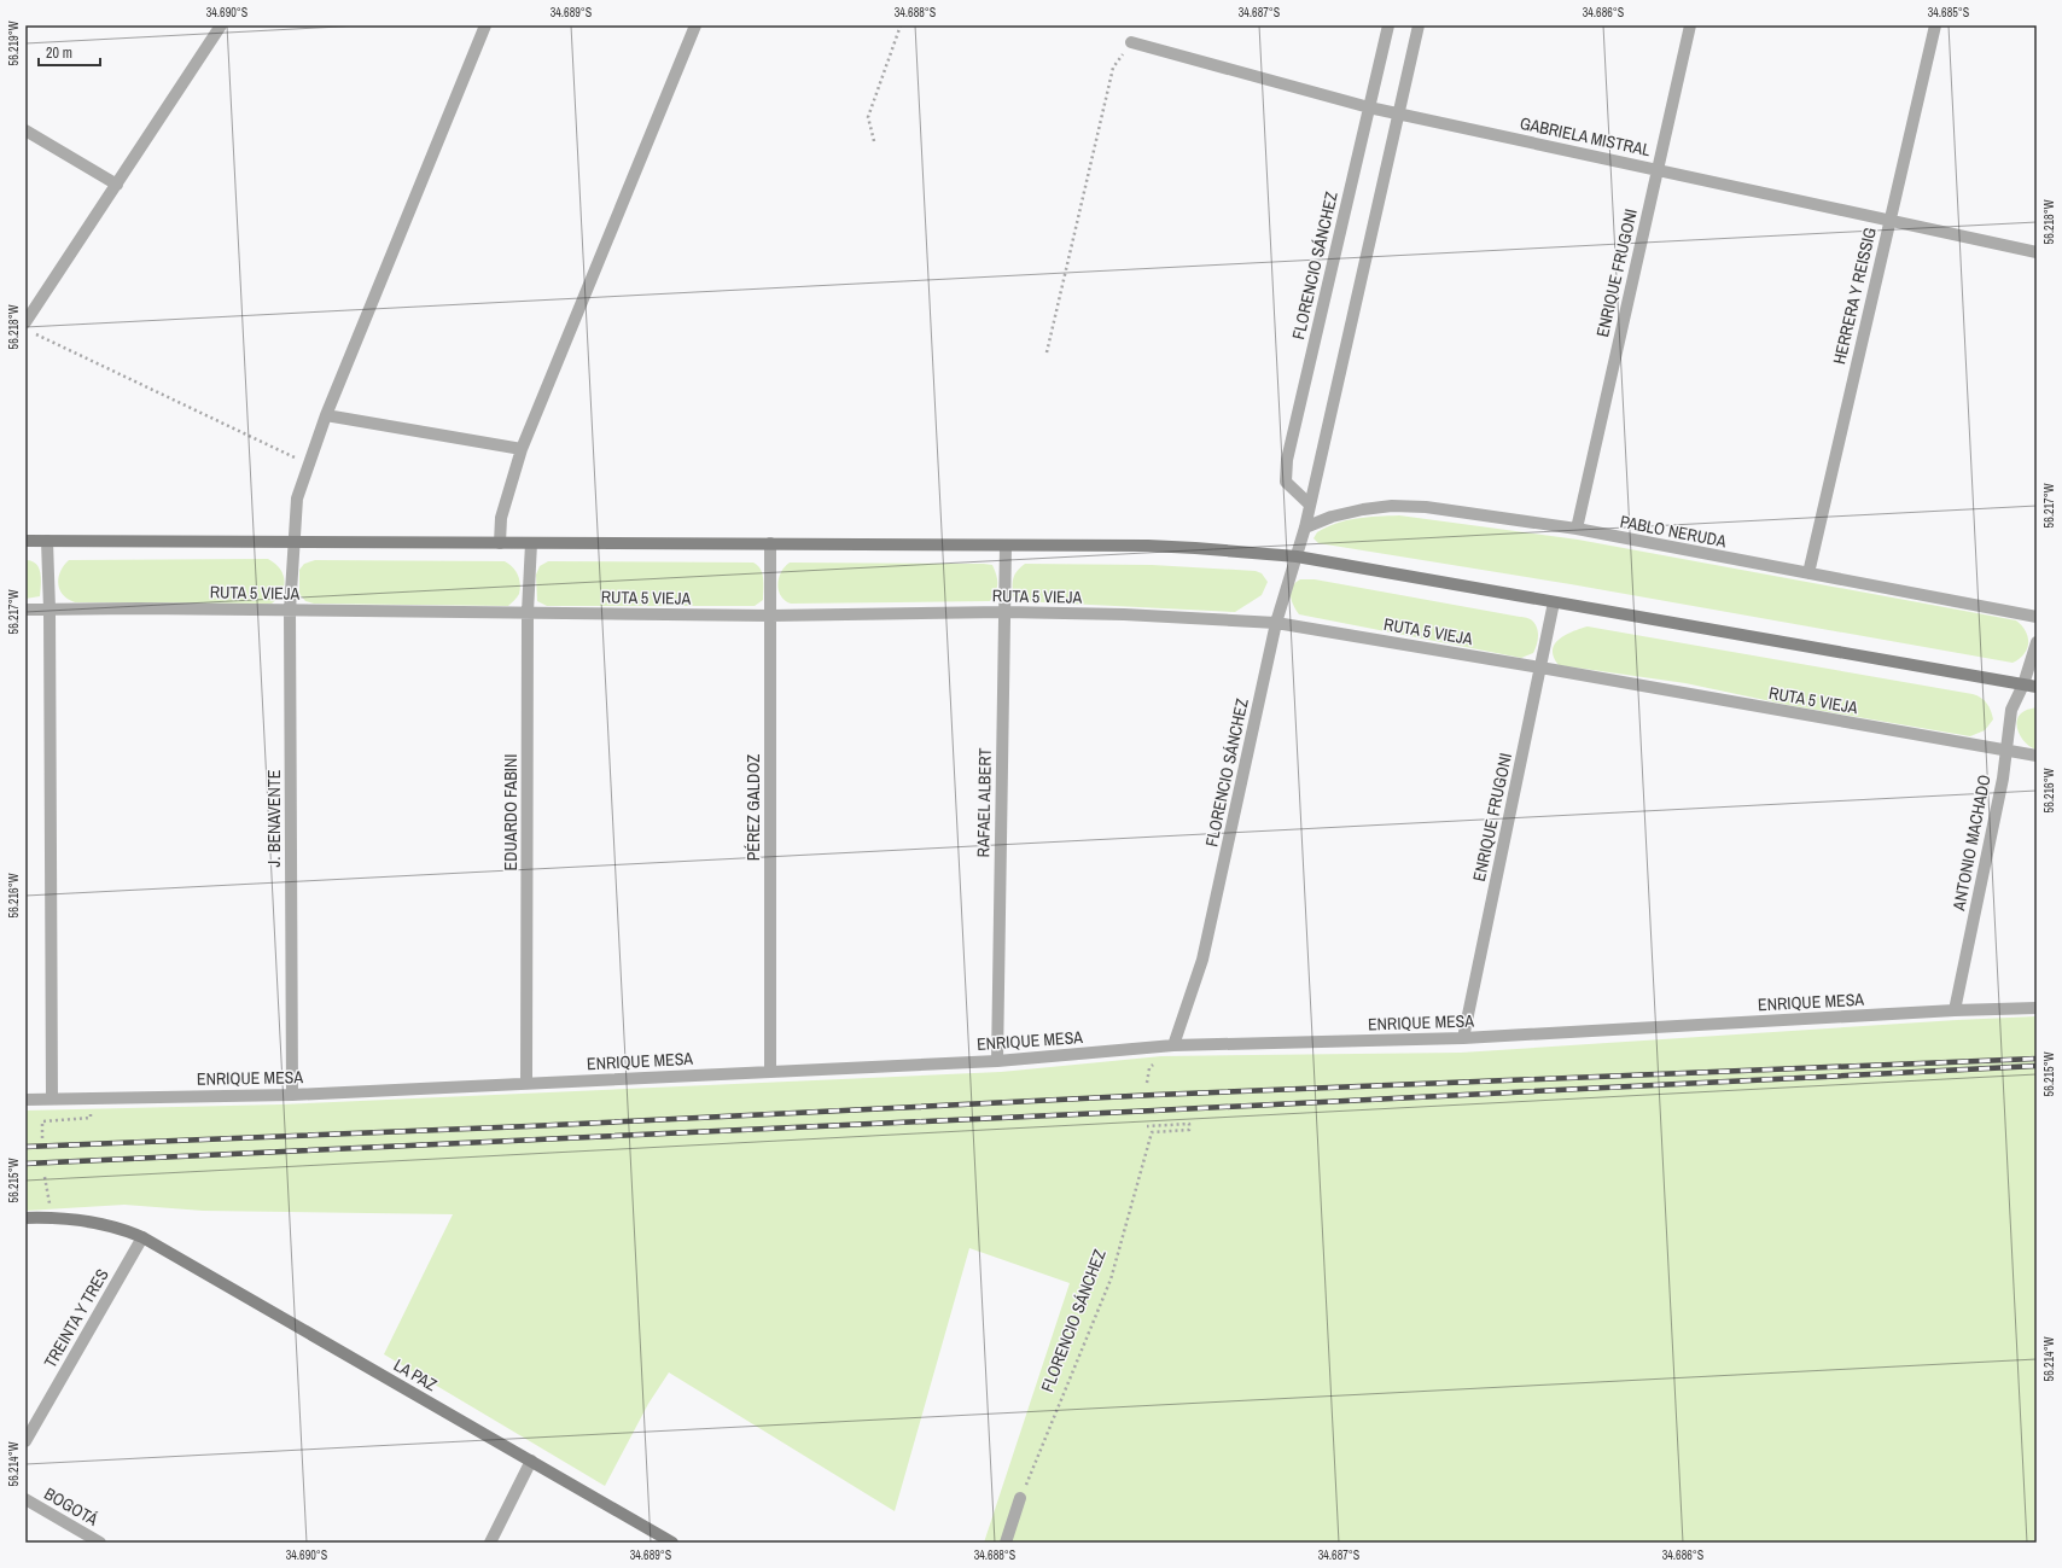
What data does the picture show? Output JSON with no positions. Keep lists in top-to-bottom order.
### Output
{
  "streets": {
    "street": [
      "GABRIELA MISTRAL",
      "FLORENCIO SÁNCHEZ",
      "ENRIQUE FRUGONI",
      "HERRERA Y REISSIG",
      "PABLO NERUDA",
      "RUTA 5 VIEJA",
      "RAFAEL ALBERT",
      "PÉREZ GALDOZ",
      "EDUARDO FABINI",
      "J. BENAVENTE",
      "ANTONIO MACHADO",
      "ENRIQUE MESA",
      "TREINTA Y TRES",
      "LA PAZ",
      "BOGOTÁ"
    ]
  },
  "crossings": [
    ["GABRIELA MISTRAL", "FLORENCIO SÁNCHEZ"],
    ["GABRIELA MISTRAL", "ENRIQUE FRUGONI"],
    ["GABRIELA MISTRAL", "HERRERA Y REISSIG"],
    ["FLORENCIO SÁNCHEZ", "PABLO NERUDA"],
    ["FLORENCIO SÁNCHEZ", "RUTA 5 VIEJA"],
    ["FLORENCIO SÁNCHEZ", "ENRIQUE MESA"],
    ["ENRIQUE FRUGONI", "PABLO NERUDA"],
    ["ENRIQUE FRUGONI", "RUTA 5 VIEJA"],
    ["ENRIQUE FRUGONI", "ENRIQUE MESA"],
    ["HERRERA Y REISSIG", "PABLO NERUDA"],
    ["RUTA 5 VIEJA", "RAFAEL ALBERT"],
    ["RUTA 5 VIEJA", "PÉREZ GALDOZ"],
    ["RUTA 5 VIEJA", "EDUARDO FABINI"],
    ["RUTA 5 VIEJA", "J. BENAVENTE"],
    ["RUTA 5 VIEJA", "ANTONIO MACHADO"],
    ["RAFAEL ALBERT", "ENRIQUE MESA"],
    ["PÉREZ GALDOZ", "ENRIQUE MESA"],
    ["EDUARDO FABINI", "ENRIQUE MESA"],
    ["J. BENAVENTE", "ENRIQUE MESA"],
    ["ANTONIO MACHADO", "ENRIQUE MESA"],
    ["TREINTA Y TRES", "LA PAZ"]
  ],
  "scale_bar": "20 m",
  "coordinates": [
    "34.690°S",
    "34.689°S",
    "34.688°S",
    "34.687°S",
    "34.686°S",
    "34.685°S",
    "56.219°W",
    "56.218°W",
    "56.217°W",
    "56.216°W",
    "56.215°W",
    "56.214°W"
  ]
}
